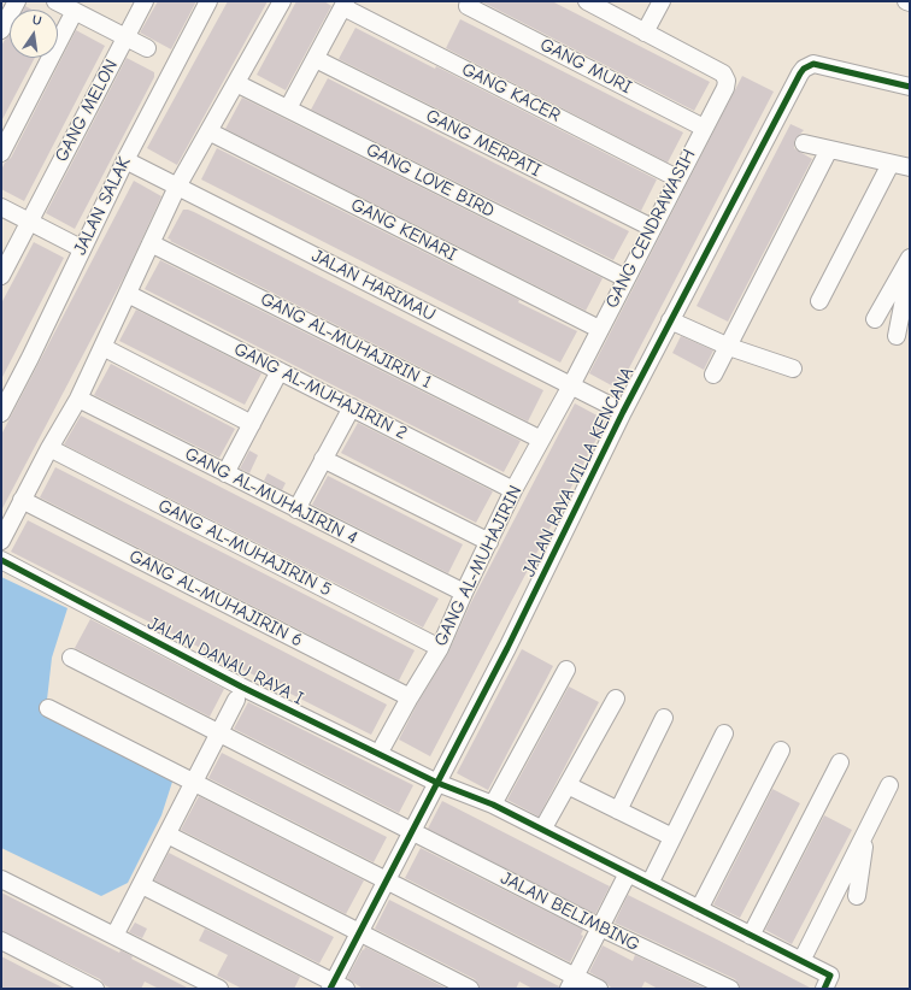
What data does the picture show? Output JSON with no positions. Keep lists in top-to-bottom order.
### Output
{
  "streets": {
    "street": [
      "GANG MURI",
      "GANG KACER",
      "GANG MELON",
      "GANG MERPATI",
      "GANG LOVE BIRD",
      "JALAN SALAK",
      "GANG CENDRAWASIH",
      "GANG KENARI",
      "JALAN HARIMAU",
      "GANG AL-MUHAJIRIN 1",
      "GANG AL-MUHAJIRIN 2",
      "JALAN RAYA VILLA KENCANA",
      "GANG AL-MUHAJIRIN 4",
      "GANG AL-MUHAJIRIN 5",
      "GANG AL-MUHAJIRIN",
      "GANG AL-MUHAJIRIN 6",
      "JALAN DANAU RAYA I",
      "JALAN BELIMBING"
    ]
  },
  "crossings": [
    ["GANG MURI", "GANG CENDRAWASIH"],
    ["GANG KACER", "GANG CENDRAWASIH"],
    ["GANG MERPATI", "GANG CENDRAWASIH"],
    ["GANG LOVE BIRD", "GANG CENDRAWASIH"],
    ["JALAN SALAK", "JALAN HARIMAU"],
    ["GANG CENDRAWASIH", "GANG KENARI"],
    ["GANG CENDRAWASIH", "JALAN HARIMAU"],
    ["GANG CENDRAWASIH", "GANG AL-MUHAJIRIN"],
    ["JALAN HARIMAU", "JALAN RAYA VILLA KENCANA"],
    ["JALAN HARIMAU", "GANG AL-MUHAJIRIN"],
    ["GANG AL-MUHAJIRIN 1", "GANG AL-MUHAJIRIN"],
    ["GANG AL-MUHAJIRIN 2", "GANG AL-MUHAJIRIN"],
    ["JALAN RAYA VILLA KENCANA", "JALAN DANAU RAYA I"],
    ["JALAN RAYA VILLA KENCANA", "JALAN BELIMBING"],
    ["GANG AL-MUHAJIRIN 4", "GANG AL-MUHAJIRIN"],
    ["GANG AL-MUHAJIRIN 5", "GANG AL-MUHAJIRIN"],
    ["GANG AL-MUHAJIRIN", "GANG AL-MUHAJIRIN 6"]
  ],
  "north": "top"
}
